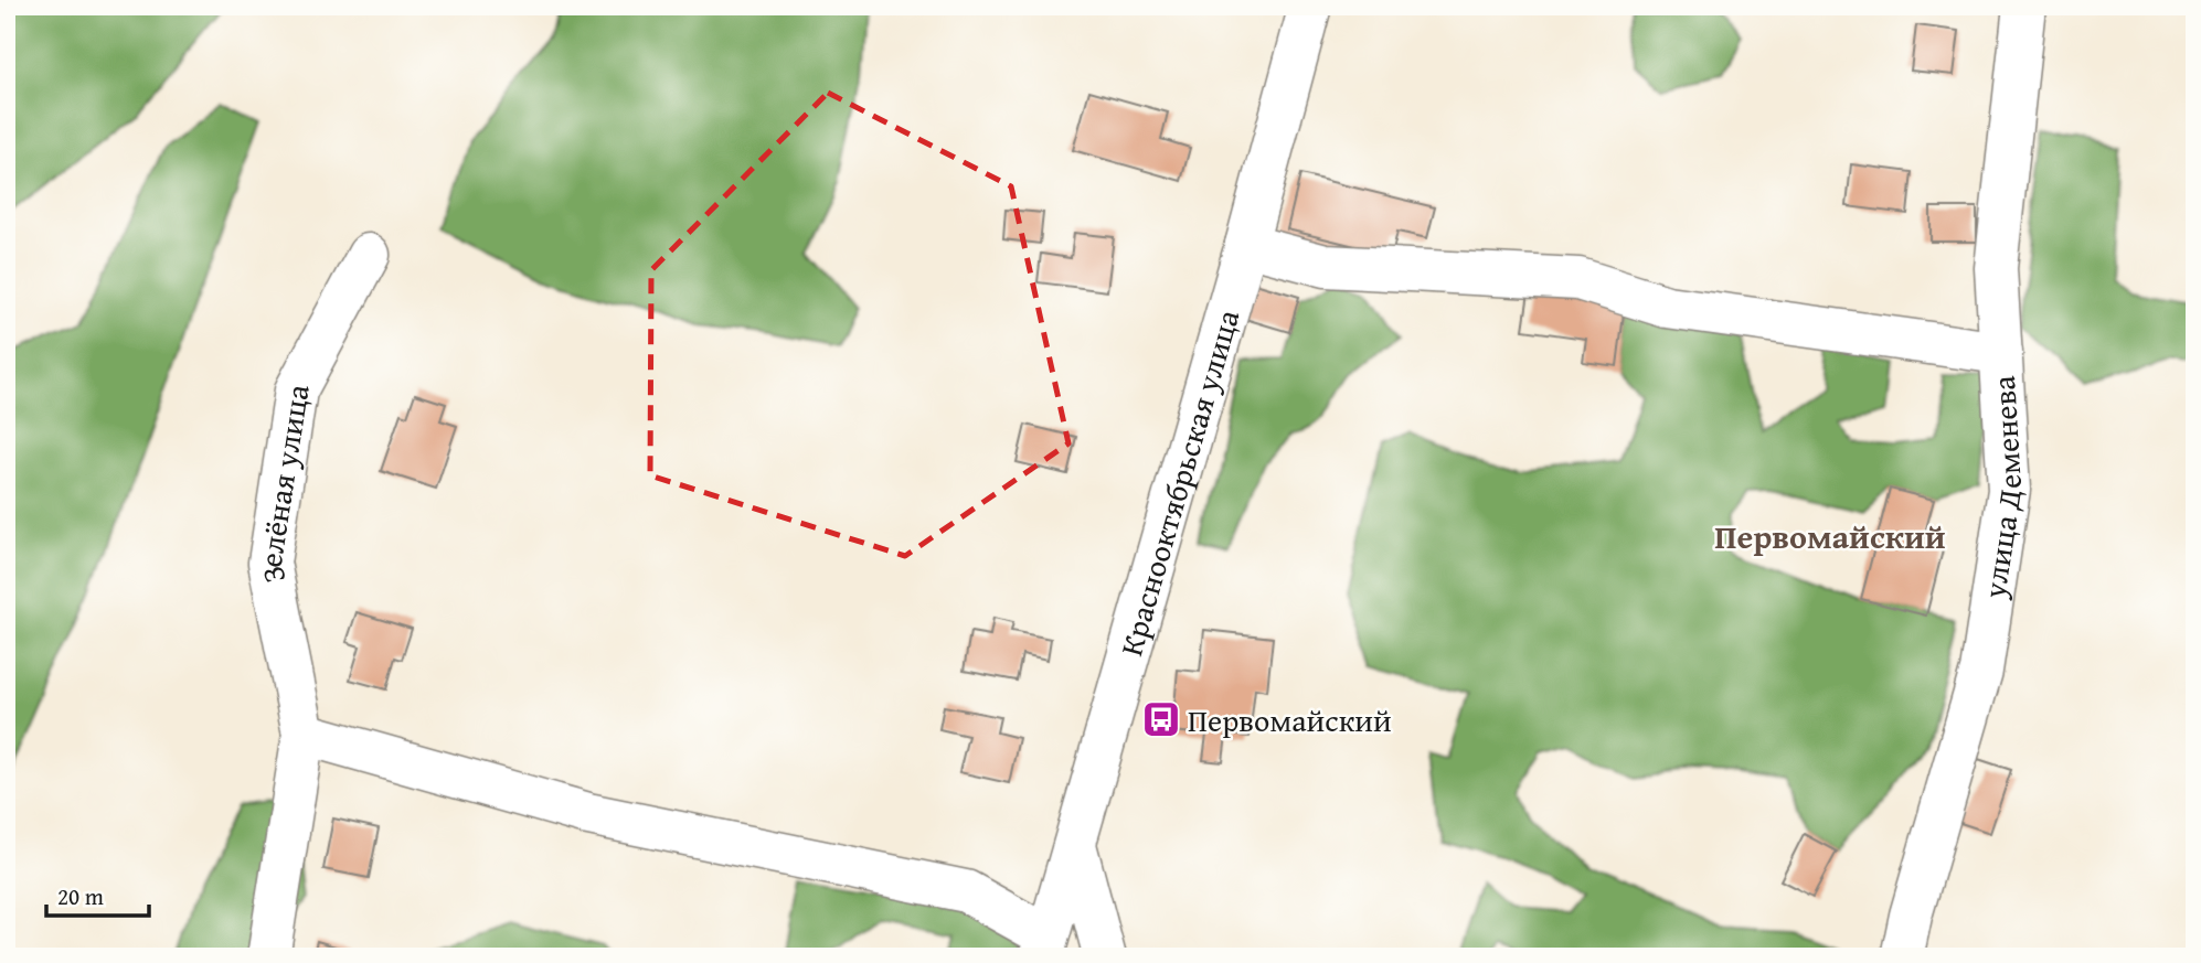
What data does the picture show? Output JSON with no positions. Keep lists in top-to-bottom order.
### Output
{
  "streets": {
    "street": ["Краснооктябрьская улица", "Зелёная улица", "улица Деменева"]
  },
  "districts": ["Первомайский"],
  "places": {
    "bus stop": ["Первомайский"]
  },
  "scale_bar": "20 m"
}
